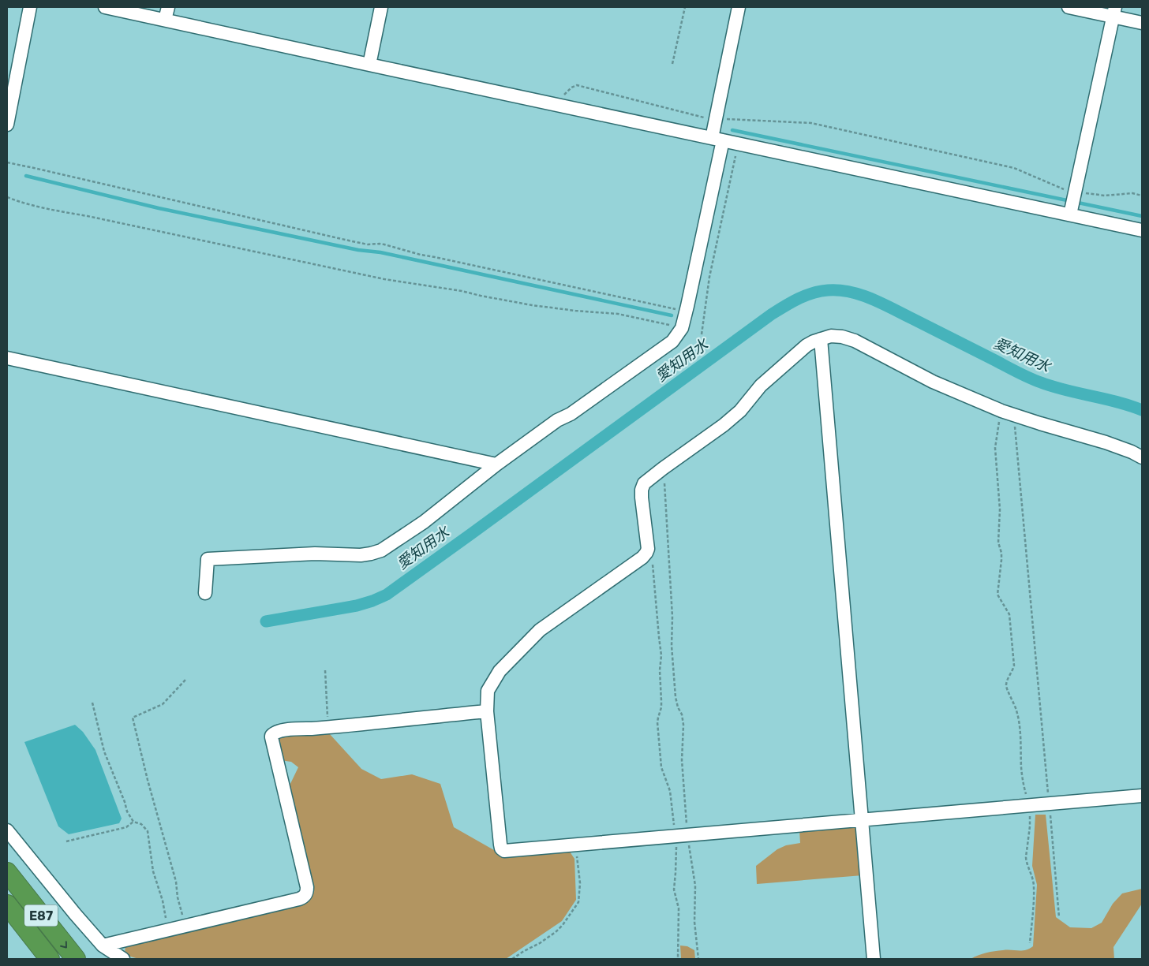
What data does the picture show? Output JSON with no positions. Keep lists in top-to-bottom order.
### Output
{
  "streets": {
    "highway": ["E87"]
  },
  "water": ["愛知用水"]
}
